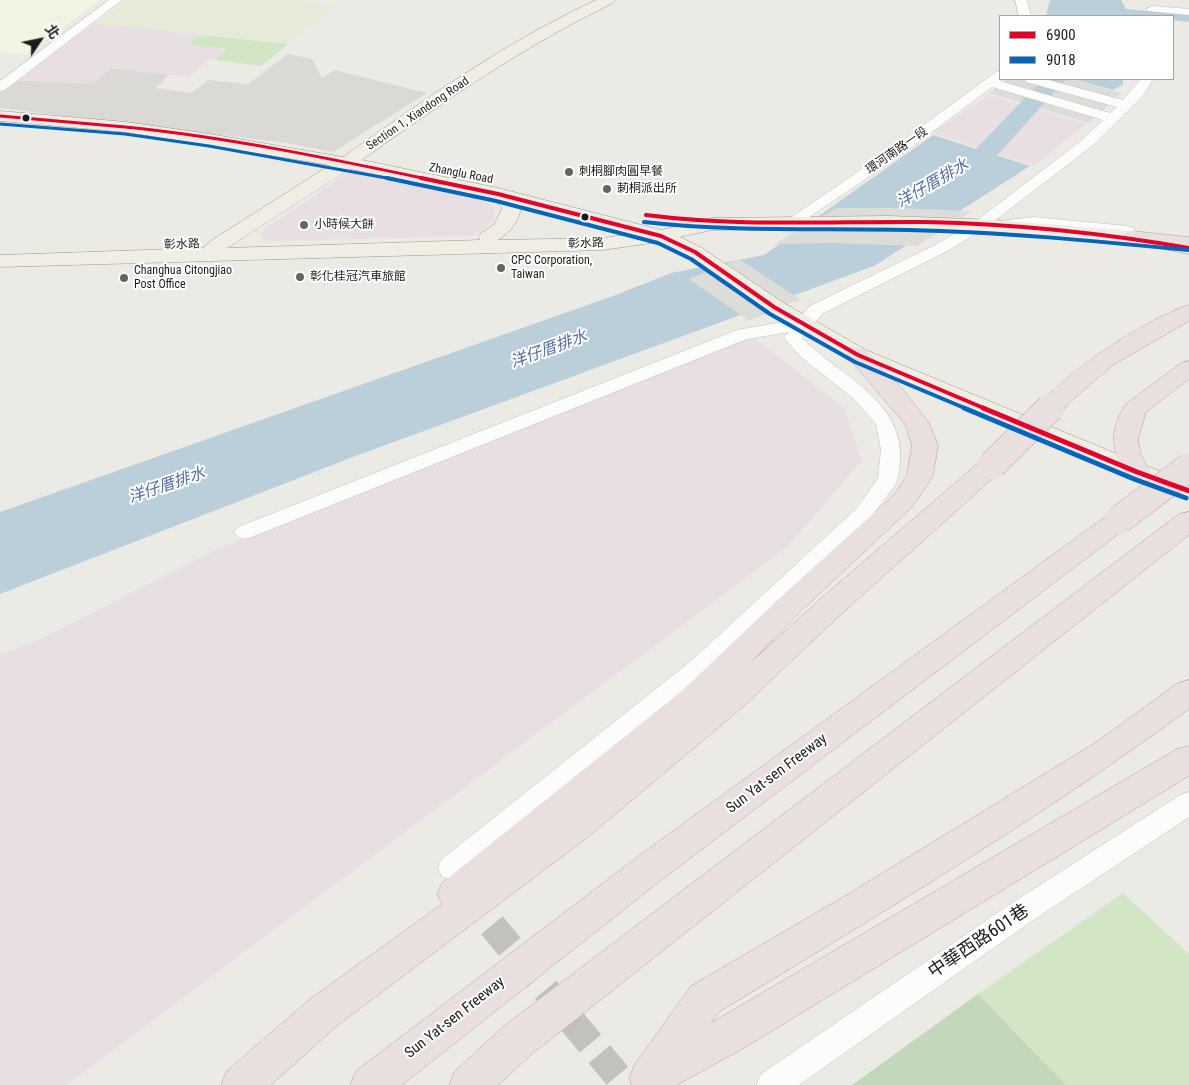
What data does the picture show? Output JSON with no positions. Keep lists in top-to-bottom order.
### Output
{
  "streets": {
    "highway": ["Sun Yat-sen Freeway"],
    "main road": ["Section 1, Xiandong Road", "Zhanglu Road", "彰水路"],
    "street": ["環河南路一段", "中華西路601巷"]
  },
  "crossings": [
    ["Section 1, Xiandong Road", "Zhanglu Road"],
    ["Section 1, Xiandong Road", "彰水路"],
    ["Zhanglu Road", "彰水路"]
  ],
  "water": ["洋仔厝排水"],
  "places": [
    "刺桐腳肉圓早餐",
    "莿桐派出所",
    "小時候大餅",
    "CPC Corporation, Taiwan",
    "彰化桂冠汽車旅館",
    "Changhua Citongjiao Post Office"
  ],
  "lines": ["transit line 6900", "transit line 9018"],
  "legend": ["6900", "9018"],
  "north": "top right"
}
